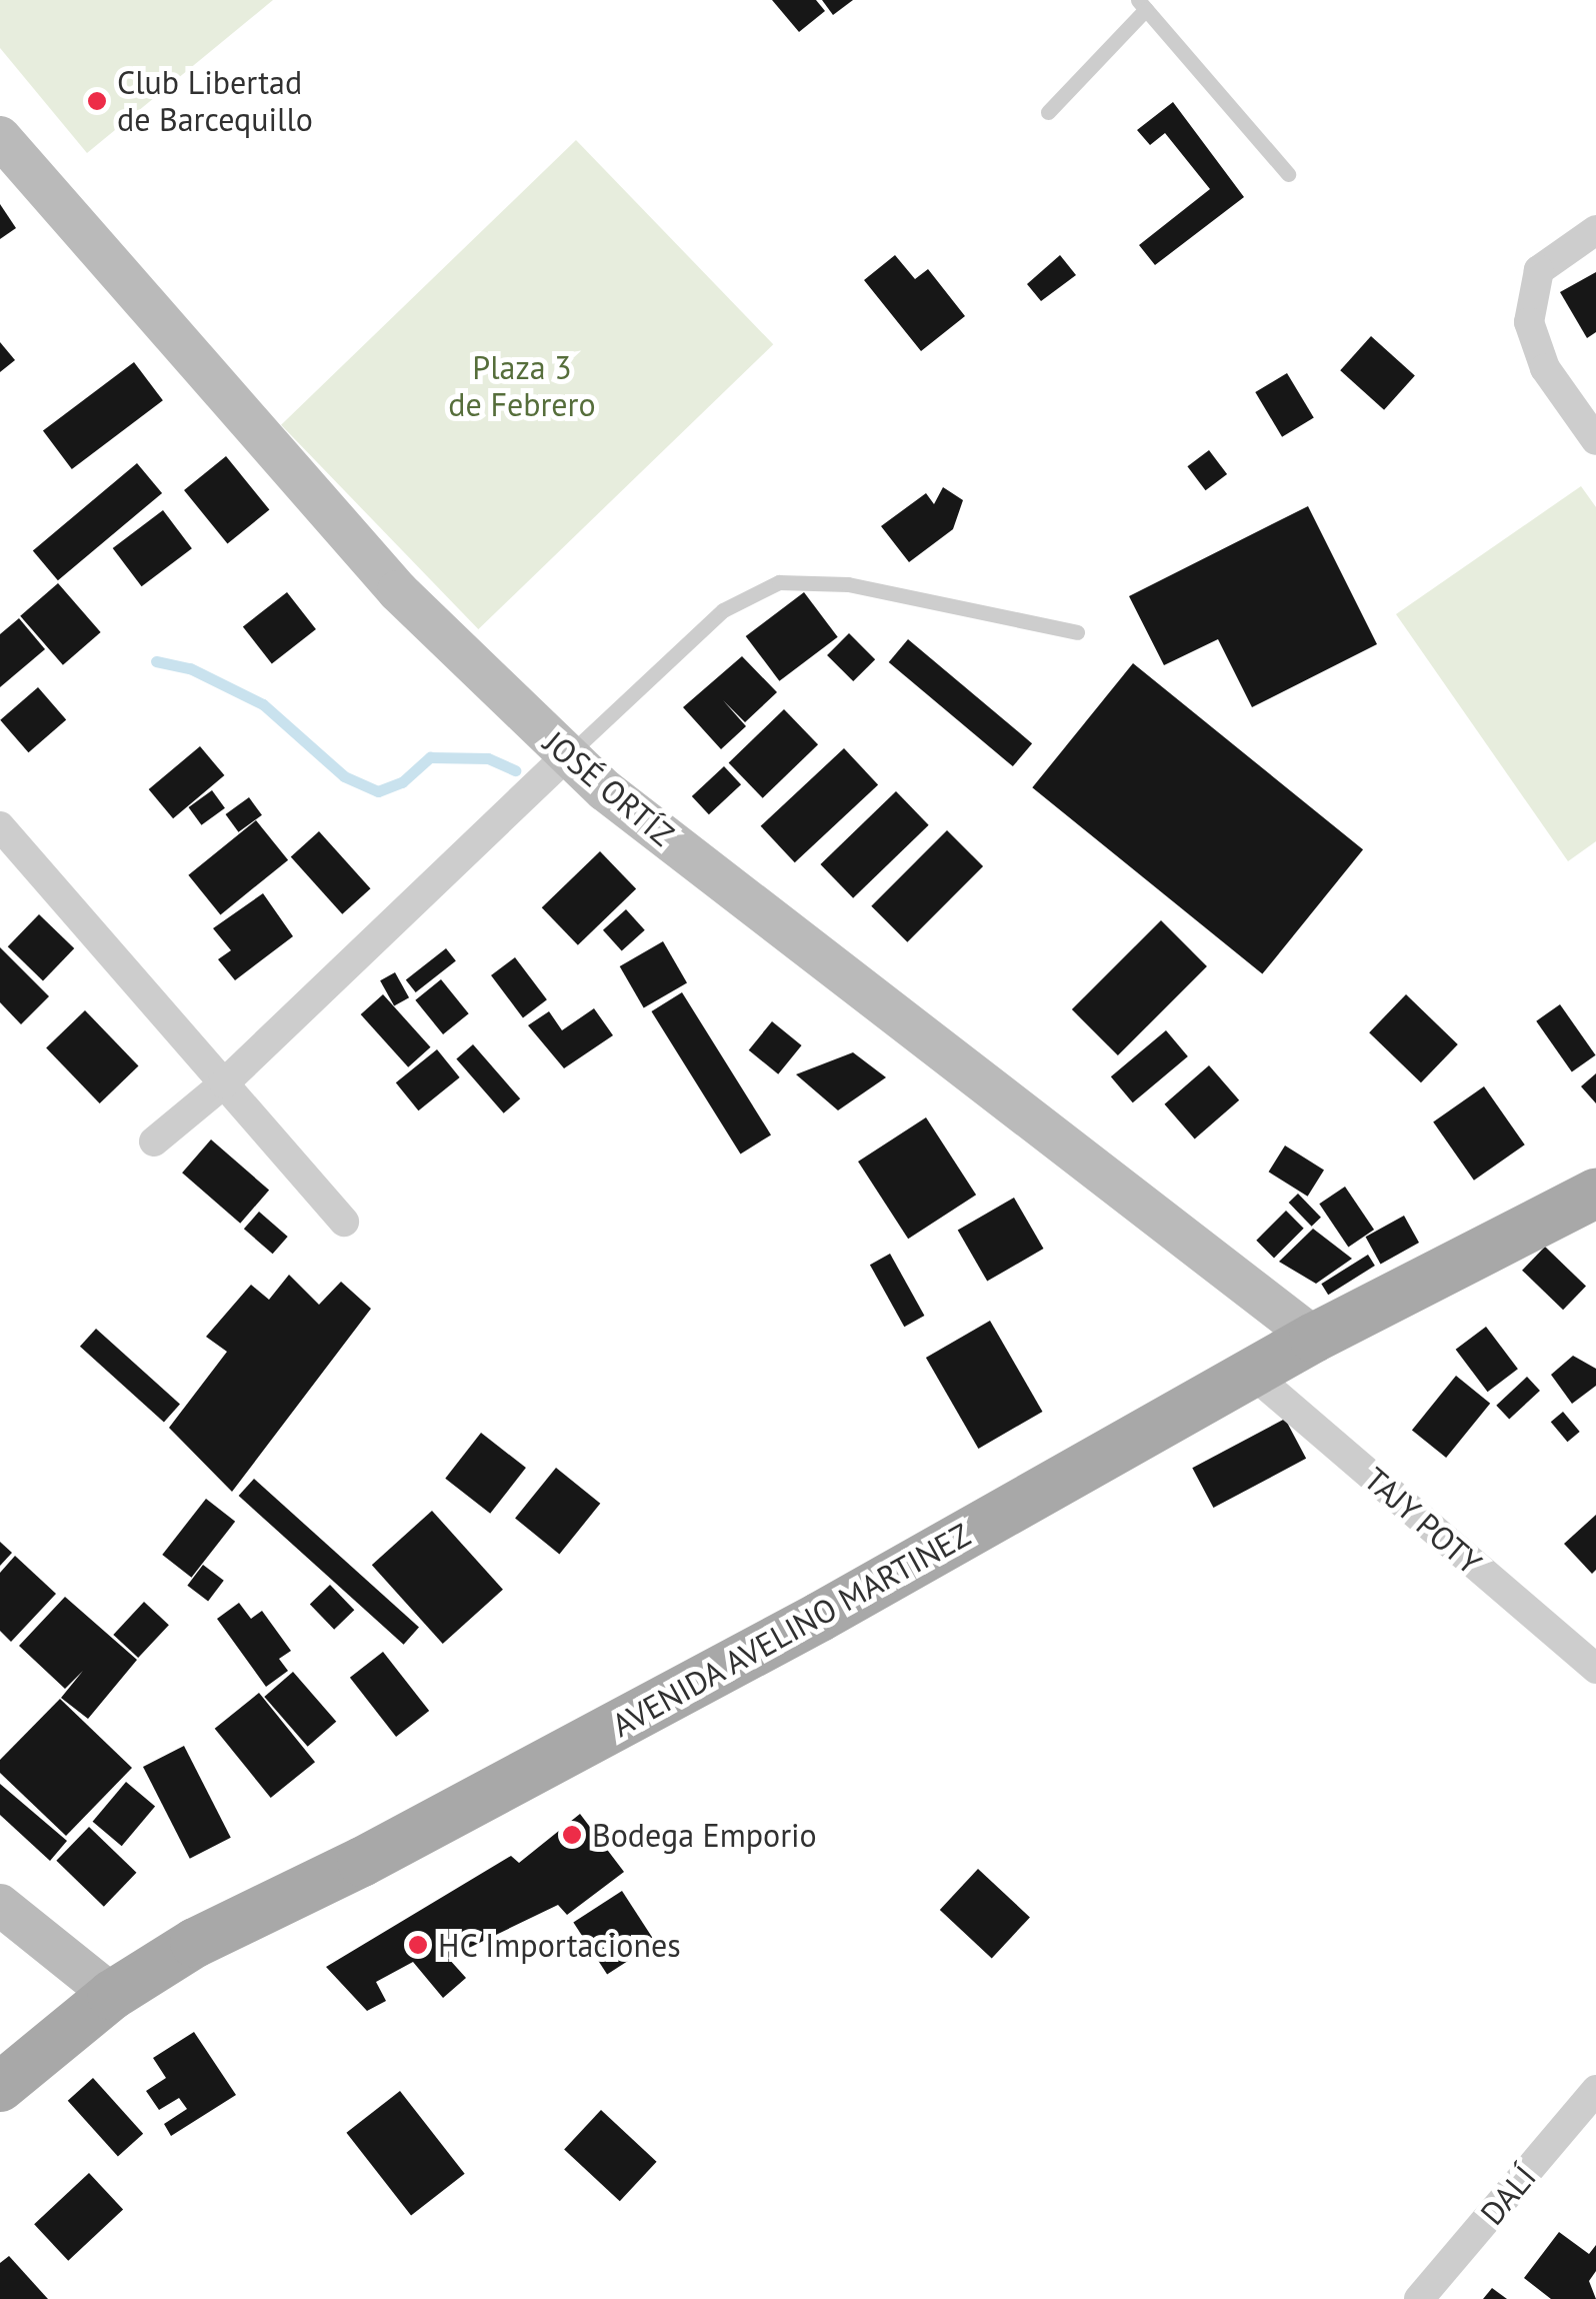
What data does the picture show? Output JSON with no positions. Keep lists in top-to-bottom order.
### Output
{
  "streets": {
    "main road": ["AVENIDA AVELINO MARTINEZ"],
    "street": ["JOSÉ ORTÍZ", "TAJY POTY", "DALÍ"]
  },
  "crossings": [
    ["JOSÉ ORTÍZ", "AVENIDA AVELINO MARTINEZ"],
    ["TAJY POTY", "AVENIDA AVELINO MARTINEZ"]
  ],
  "parks": ["Plaza 3 de Febrero"],
  "places": ["Club Libertad de Barcequillo", "Bodega Emporio", "HC Importaciones"]
}
